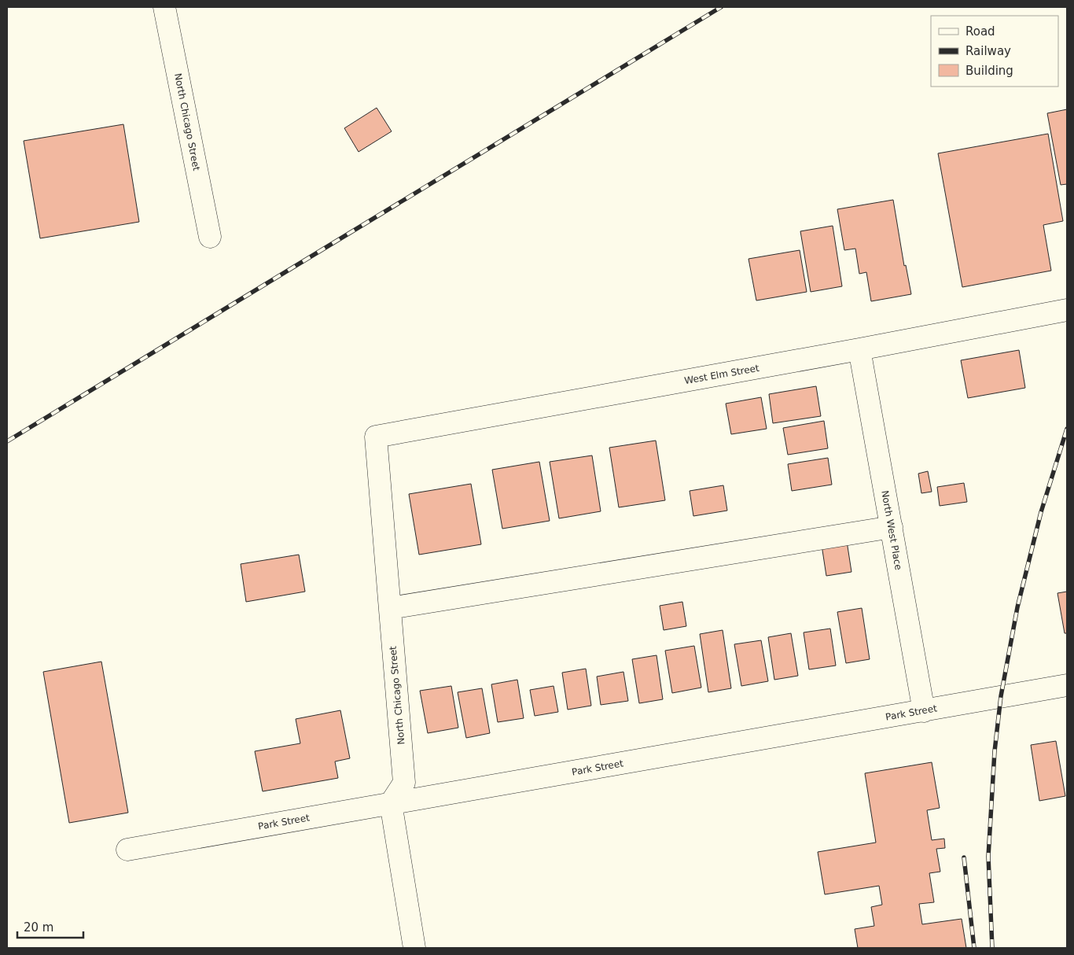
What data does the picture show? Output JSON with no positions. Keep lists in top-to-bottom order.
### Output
{
  "streets": {
    "street": [
      "North Chicago Street",
      "West Elm Street",
      "North West Place",
      "Park Street"
    ]
  },
  "crossings": [
    ["North Chicago Street", "West Elm Street"],
    ["North Chicago Street", "Park Street"],
    ["West Elm Street", "North West Place"],
    ["North West Place", "Park Street"]
  ],
  "legend": ["Road", "Railway", "Building"],
  "scale_bar": "20 m"
}
